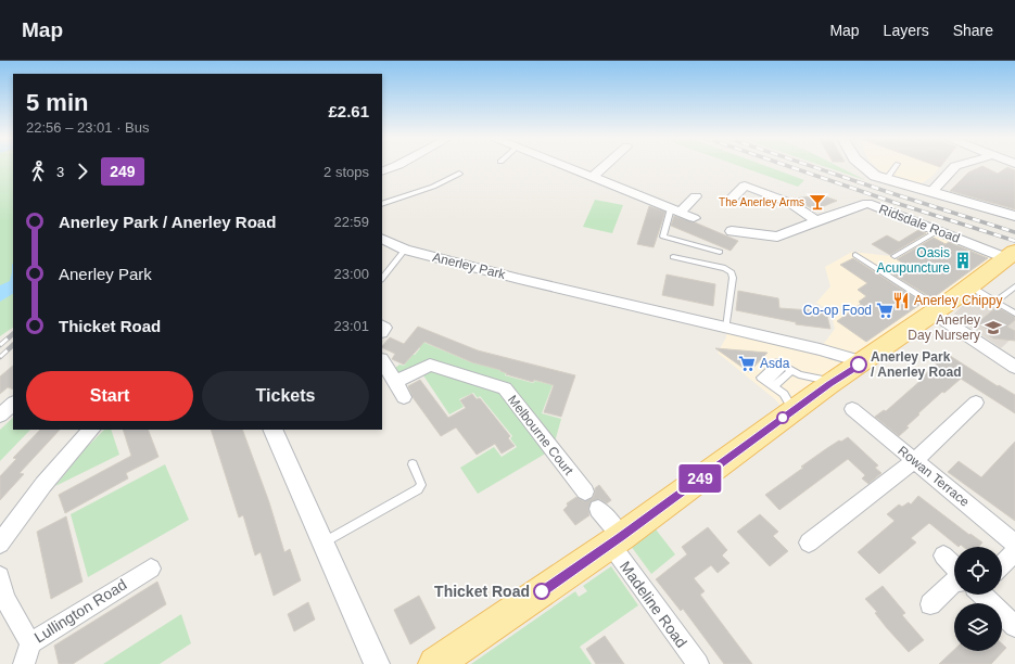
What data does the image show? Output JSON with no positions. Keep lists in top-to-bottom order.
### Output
{
  "streets": {
    "street": [
      "Ridsdale Road",
      "Anerley Park",
      "Melbourne Court",
      "Rowan Terrace",
      "Madeline Road",
      "Lullington Road"
    ]
  },
  "places": {
    "bar": ["The Anerley Arms"],
    "building": ["Oasis Acupuncture"],
    "restaurant": ["Anerley Chippy"],
    "supermarket": ["Co-op Food", "Asda"],
    "school or university": ["Anerley Day Nursery"],
    "other": ["Anerley Park / Anerley Road", "Thicket Road"]
  },
  "lines": ["bus line 249"],
  "page": {
    "header": "Map",
    "nav": ["Map", "Layers", "Share"],
    "on_map": "249",
    "heading": ["5 min", "22:56 – 23:01 · Bus", "£2.61"],
    "legs": ["3", "249", "2 stops"],
    "list": [
      {
        "name": "Anerley Park / Anerley Road",
        "value": "22:59"
      },
      {
        "name": "Anerley Park",
        "value": "23:00"
      },
      {
        "name": "Thicket Road",
        "value": "23:01"
      }
    ],
    "buttons": ["Start", "Tickets"]
  }
}
